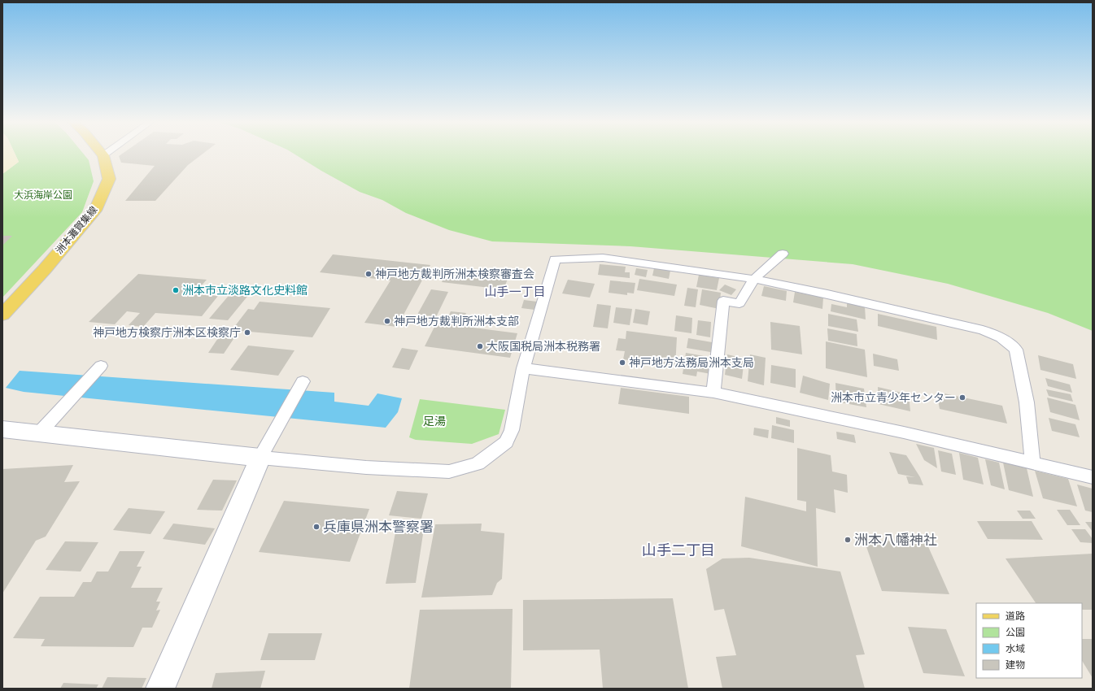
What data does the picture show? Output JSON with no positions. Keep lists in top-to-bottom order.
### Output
{
  "streets": {
    "main road": ["洲本灘賀集線"]
  },
  "districts": ["山手一丁目", "山手二丁目"],
  "parks": ["大浜海岸公園", "足湯"],
  "places": [
    "神戸地方裁判所洲本検察審査会",
    "洲本市立淡路文化史料館",
    "神戸地方裁判所洲本支部",
    "神戸地方検察庁洲本区検察庁",
    "大阪国税局洲本税務署",
    "神戸地方法務局洲本支局",
    "洲本市立青少年センター",
    "兵庫県洲本警察署",
    "洲本八幡神社"
  ],
  "legend": [
    "道路",
    "公園",
    "水域",
    "建物"
  ]
}
